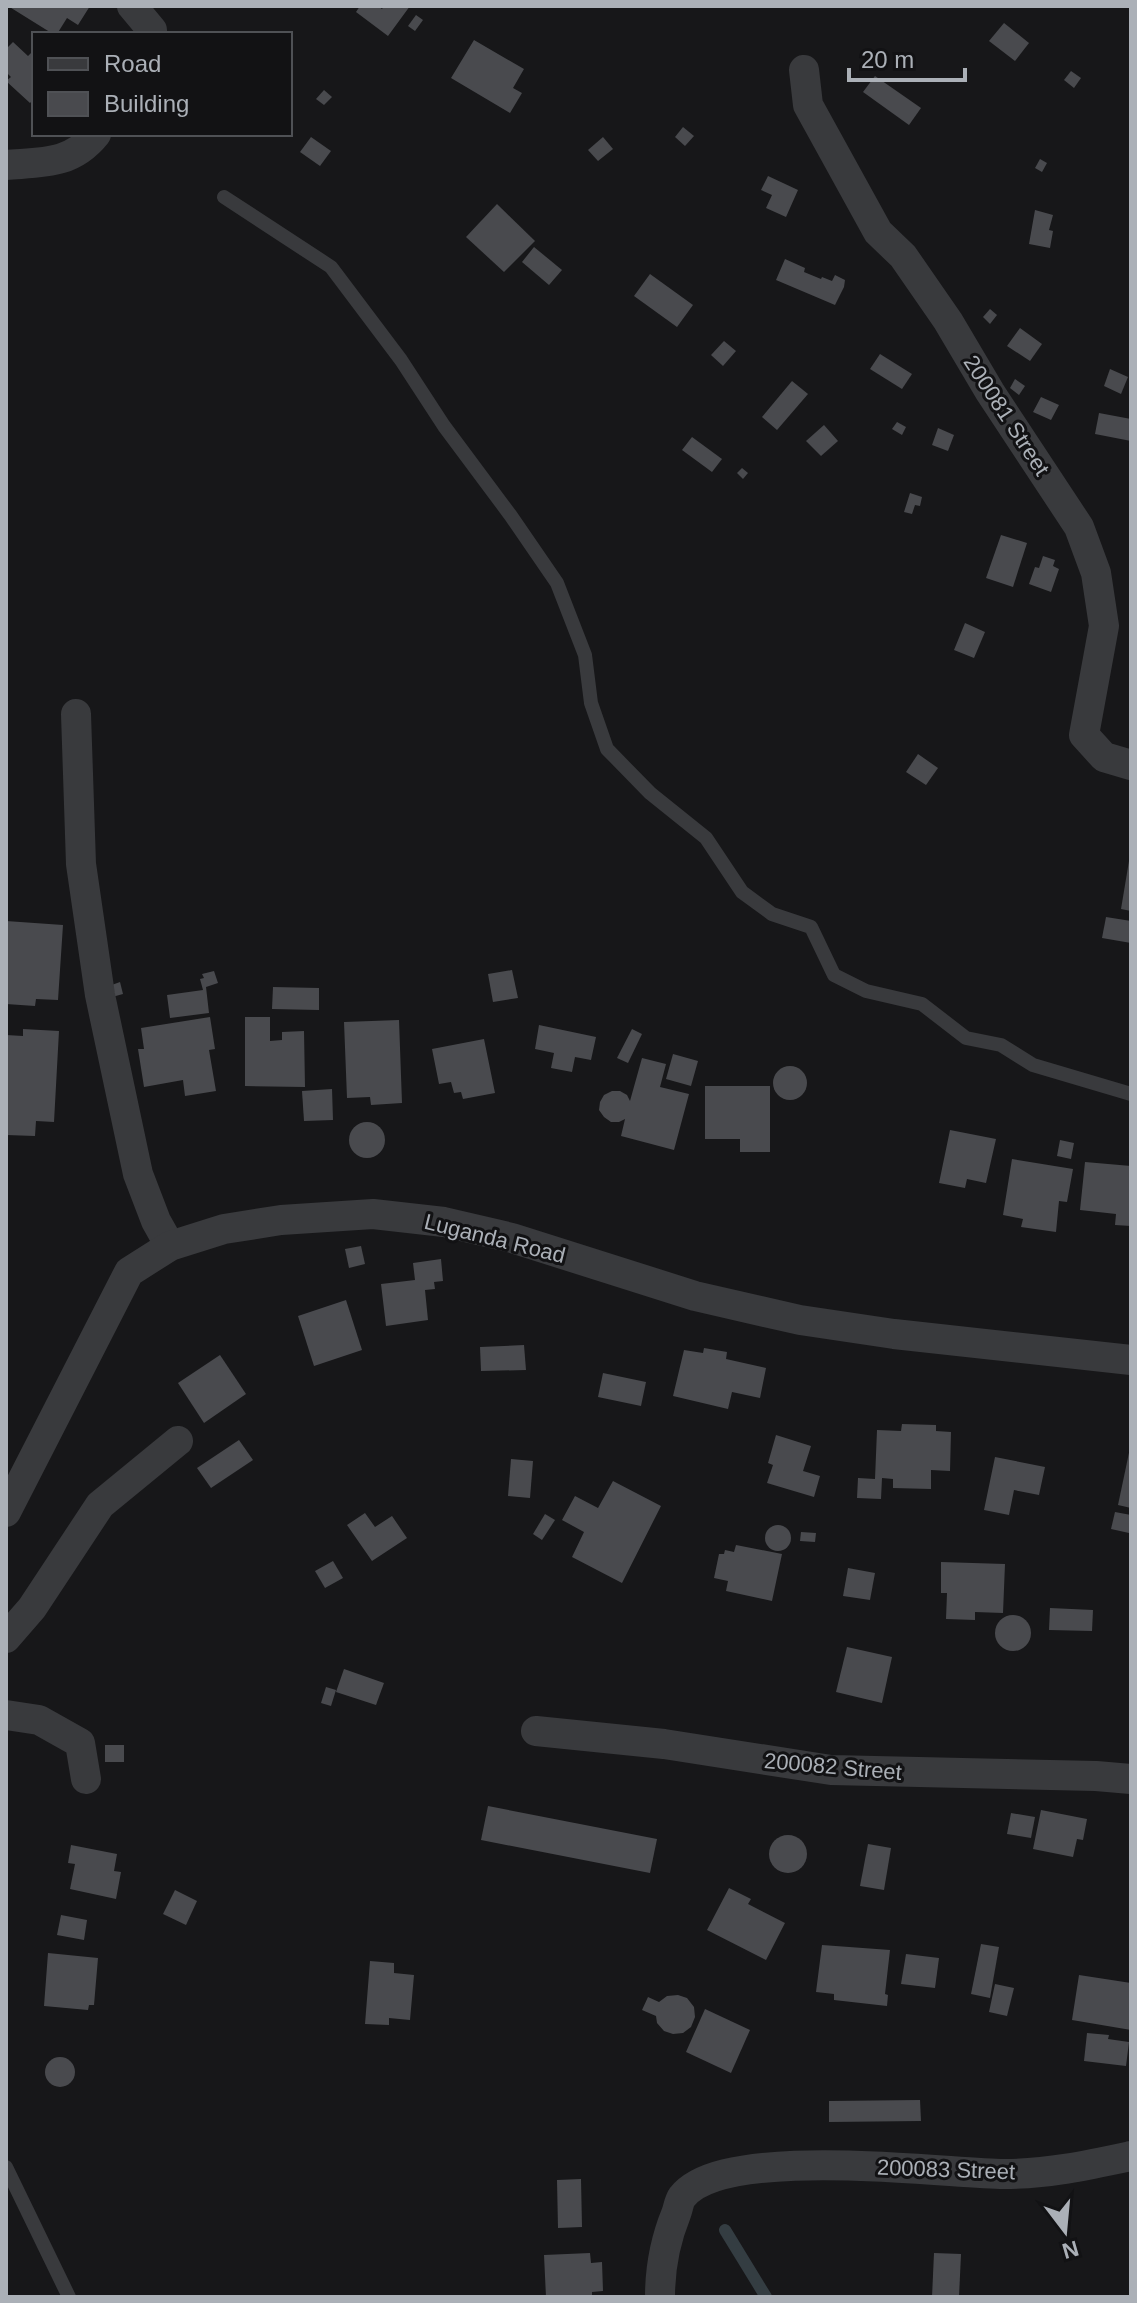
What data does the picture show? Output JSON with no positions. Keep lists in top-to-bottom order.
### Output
{
  "streets": {
    "street": [
      "200081 Street",
      "Luganda Road",
      "200082 Street",
      "200083 Street"
    ]
  },
  "legend": ["Road", "Building"],
  "scale_bar": "20 m",
  "north": "bottom"
}
